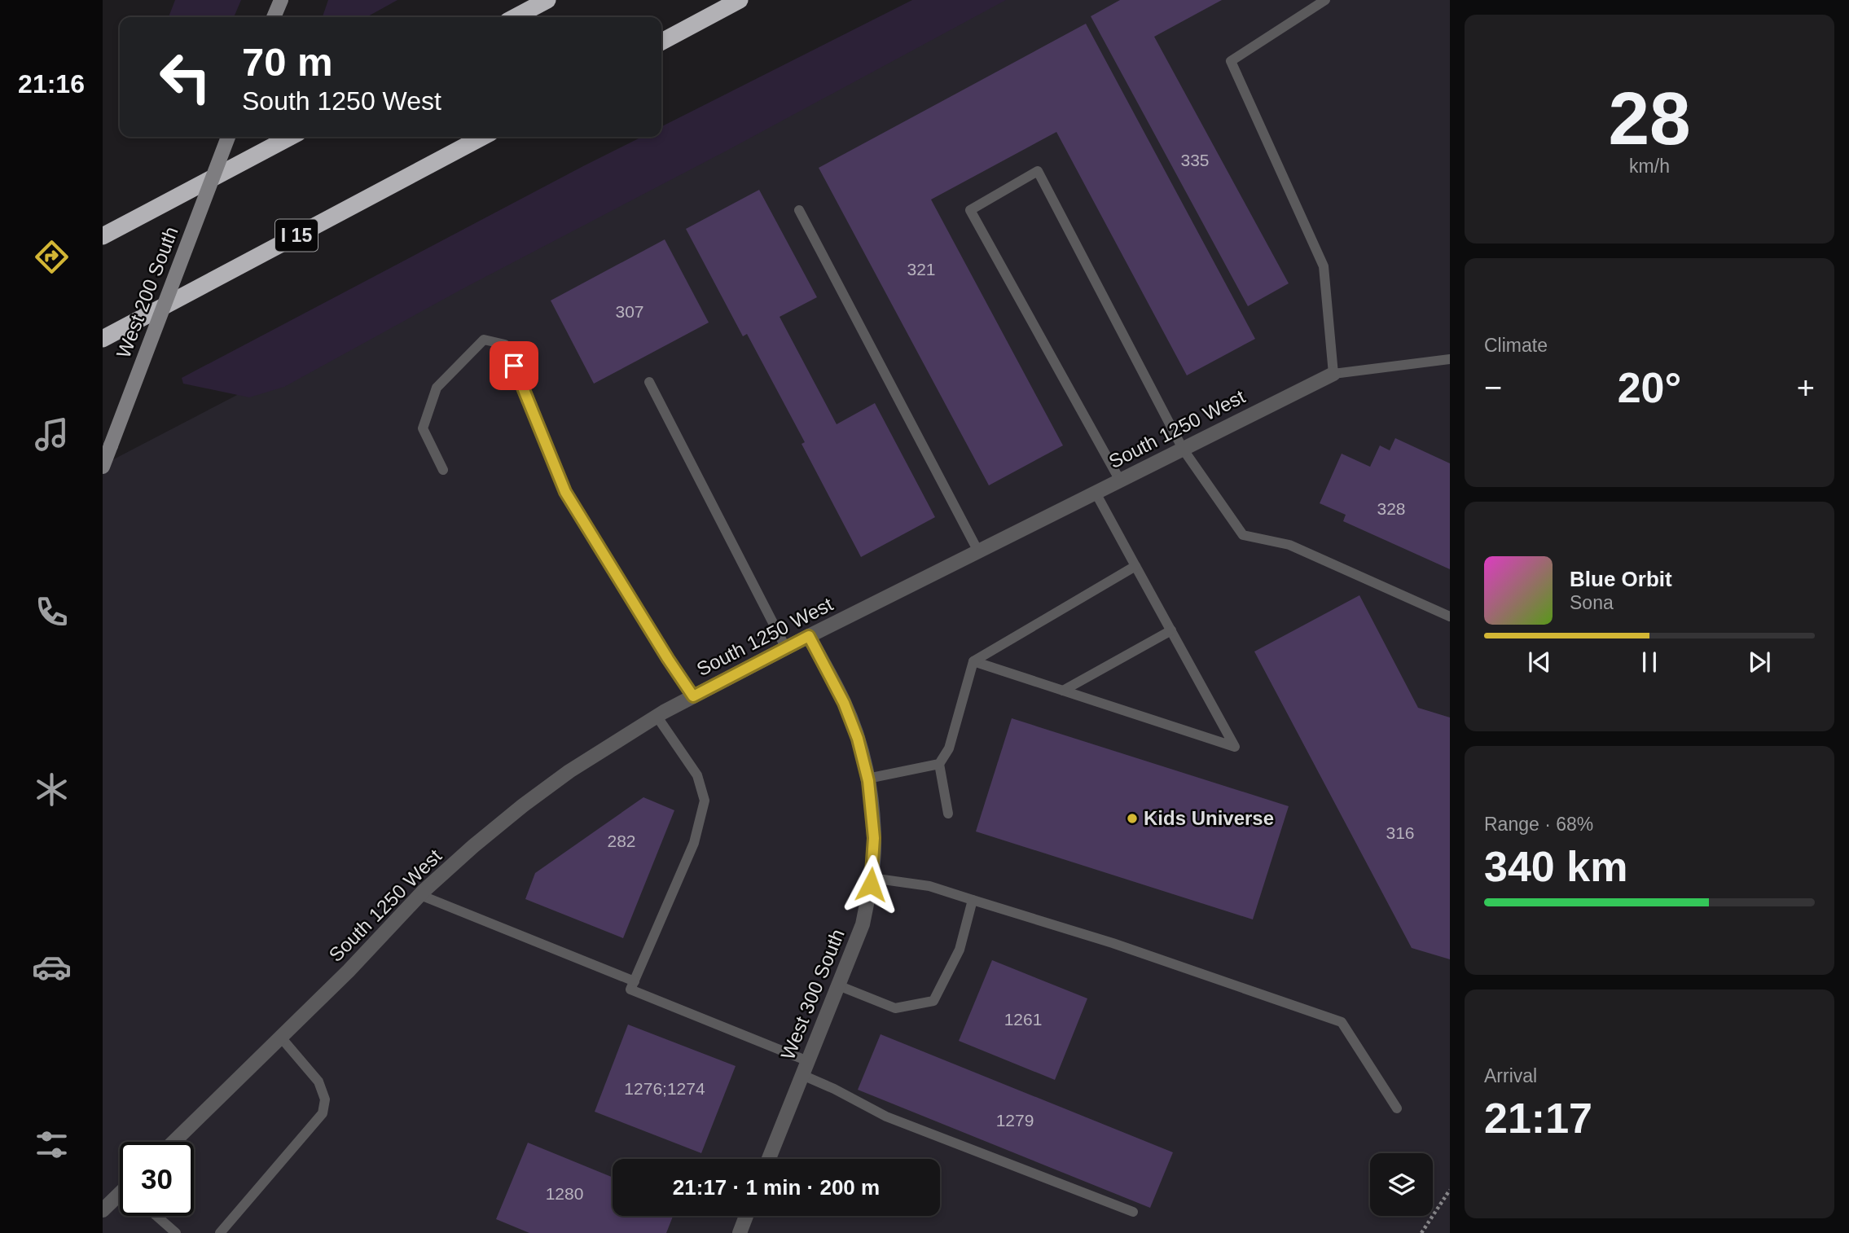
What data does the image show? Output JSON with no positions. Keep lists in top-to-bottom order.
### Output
{
  "streets": {
    "highway": ["I 15"],
    "street": ["West 200 South", "South 1250 West", "West 300 South"]
  },
  "crossings": [
    ["South 1250 West", "West 300 South"]
  ],
  "places": ["Kids Universe"],
  "house_numbers": [
    "335",
    "321",
    "307",
    "328",
    "316",
    "282",
    "1261",
    "1276;1274",
    "1279",
    "1280"
  ],
  "page": {
    "tabs": "21:16",
    "tile": [
      ["28", "km/h"],
      "Climate",
      ["Range · 68%", "340 km"],
      ["Arrival", "21:17"]
    ],
    "turn": ["70 m", "South 1250 West"],
    "heat": ["−", "20°", "+"],
    "song": ["Blue Orbit", "Sona"],
    "limit": "30",
    "trip": "21:17 · 1 min · 200 m"
  }
}
